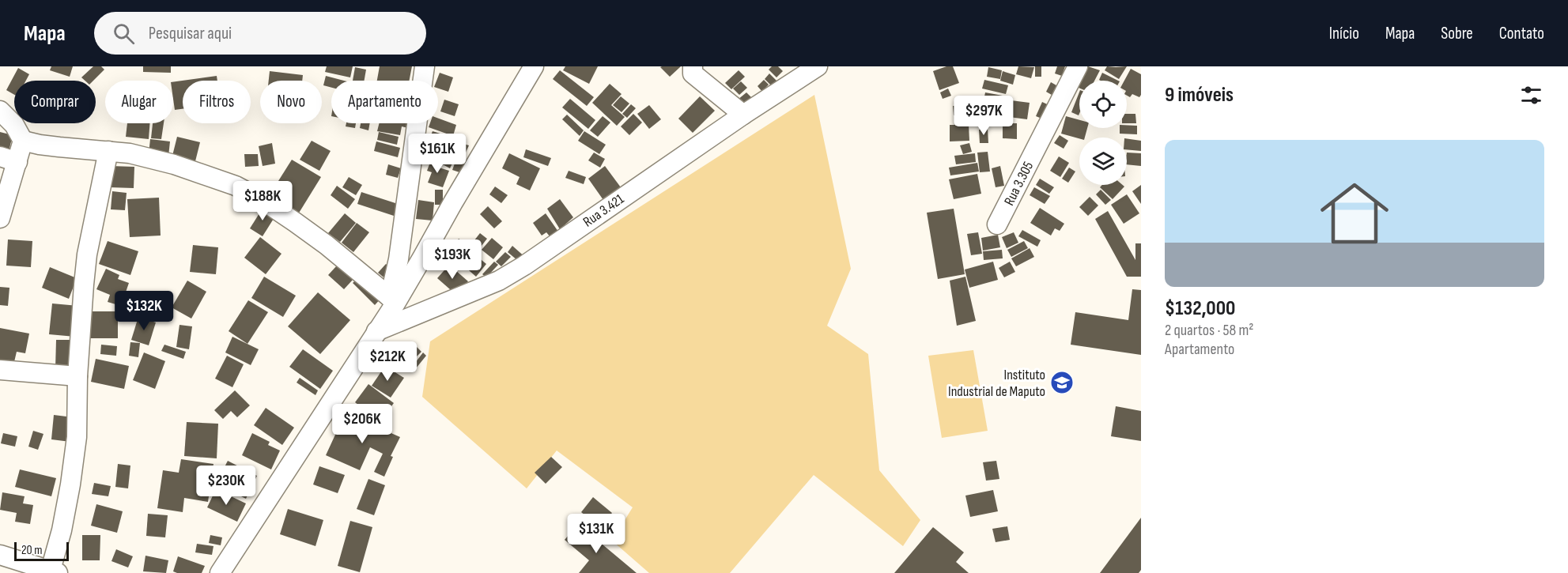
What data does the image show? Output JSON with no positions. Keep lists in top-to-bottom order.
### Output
{
  "streets": {
    "street": ["Rua 3.305", "Rua 3.421"]
  },
  "places": {
    "school or university": ["Instituto Industrial de Maputo"]
  },
  "scale_bar": "20 m",
  "page": {
    "header": "Mapa",
    "search": "Pesquisar aqui",
    "nav": [
      "Início",
      "Mapa",
      "Sobre",
      "Contato"
    ],
    "heading": "9 imóveis",
    "chip": [
      "Comprar",
      "Alugar",
      "Filtros",
      "Novo",
      "Apartamento"
    ],
    "price": [
      "$297K",
      "$161K",
      "$188K",
      "$193K",
      "$132K",
      "$212K",
      "$206K",
      "$230K",
      "$131K"
    ],
    "list": [
      {
        "name": "$132,000",
        "note": "2 quartos · 58 m² · Apartamento"
      }
    ],
    "scale": "20 m"
  }
}
